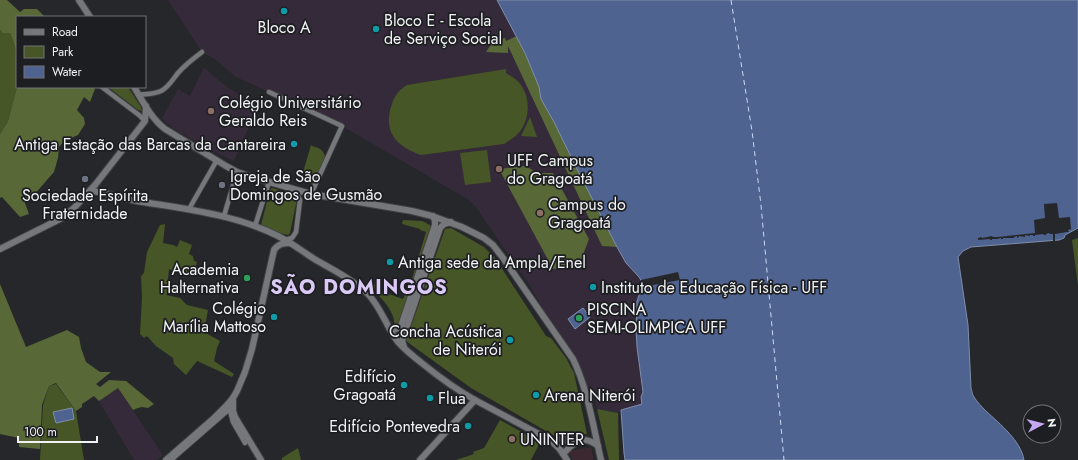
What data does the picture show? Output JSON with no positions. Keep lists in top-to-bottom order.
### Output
{
  "districts": ["SÃO DOMINGOS"],
  "places": [
    "Bloco A",
    "Bloco E - Escola de Serviço Social",
    "Colégio Universitário Geraldo Reis",
    "Antiga Estação das Barcas da Cantareira",
    "UFF Campus do Gragoatá",
    "Sociedade Espírita Fraternidade",
    "Igreja de São Domingos de Gusmão",
    "Campus do Gragoatá",
    "Antiga sede da Ampla/Enel",
    "Academia Halternativa",
    "Instituto de Educação Física - UFF",
    "Colégio Marília Mattoso",
    "PISCINA SEMI-OLIMPICA UFF",
    "Concha Acústica de Niterói",
    "Edifício Gragoatá",
    "Arena Niterói",
    "Flua",
    "Edifício Pontevedra",
    "UNINTER"
  ],
  "legend": ["Road", "Park", "Water"],
  "scale_bar": "100 m",
  "north": "right"
}
